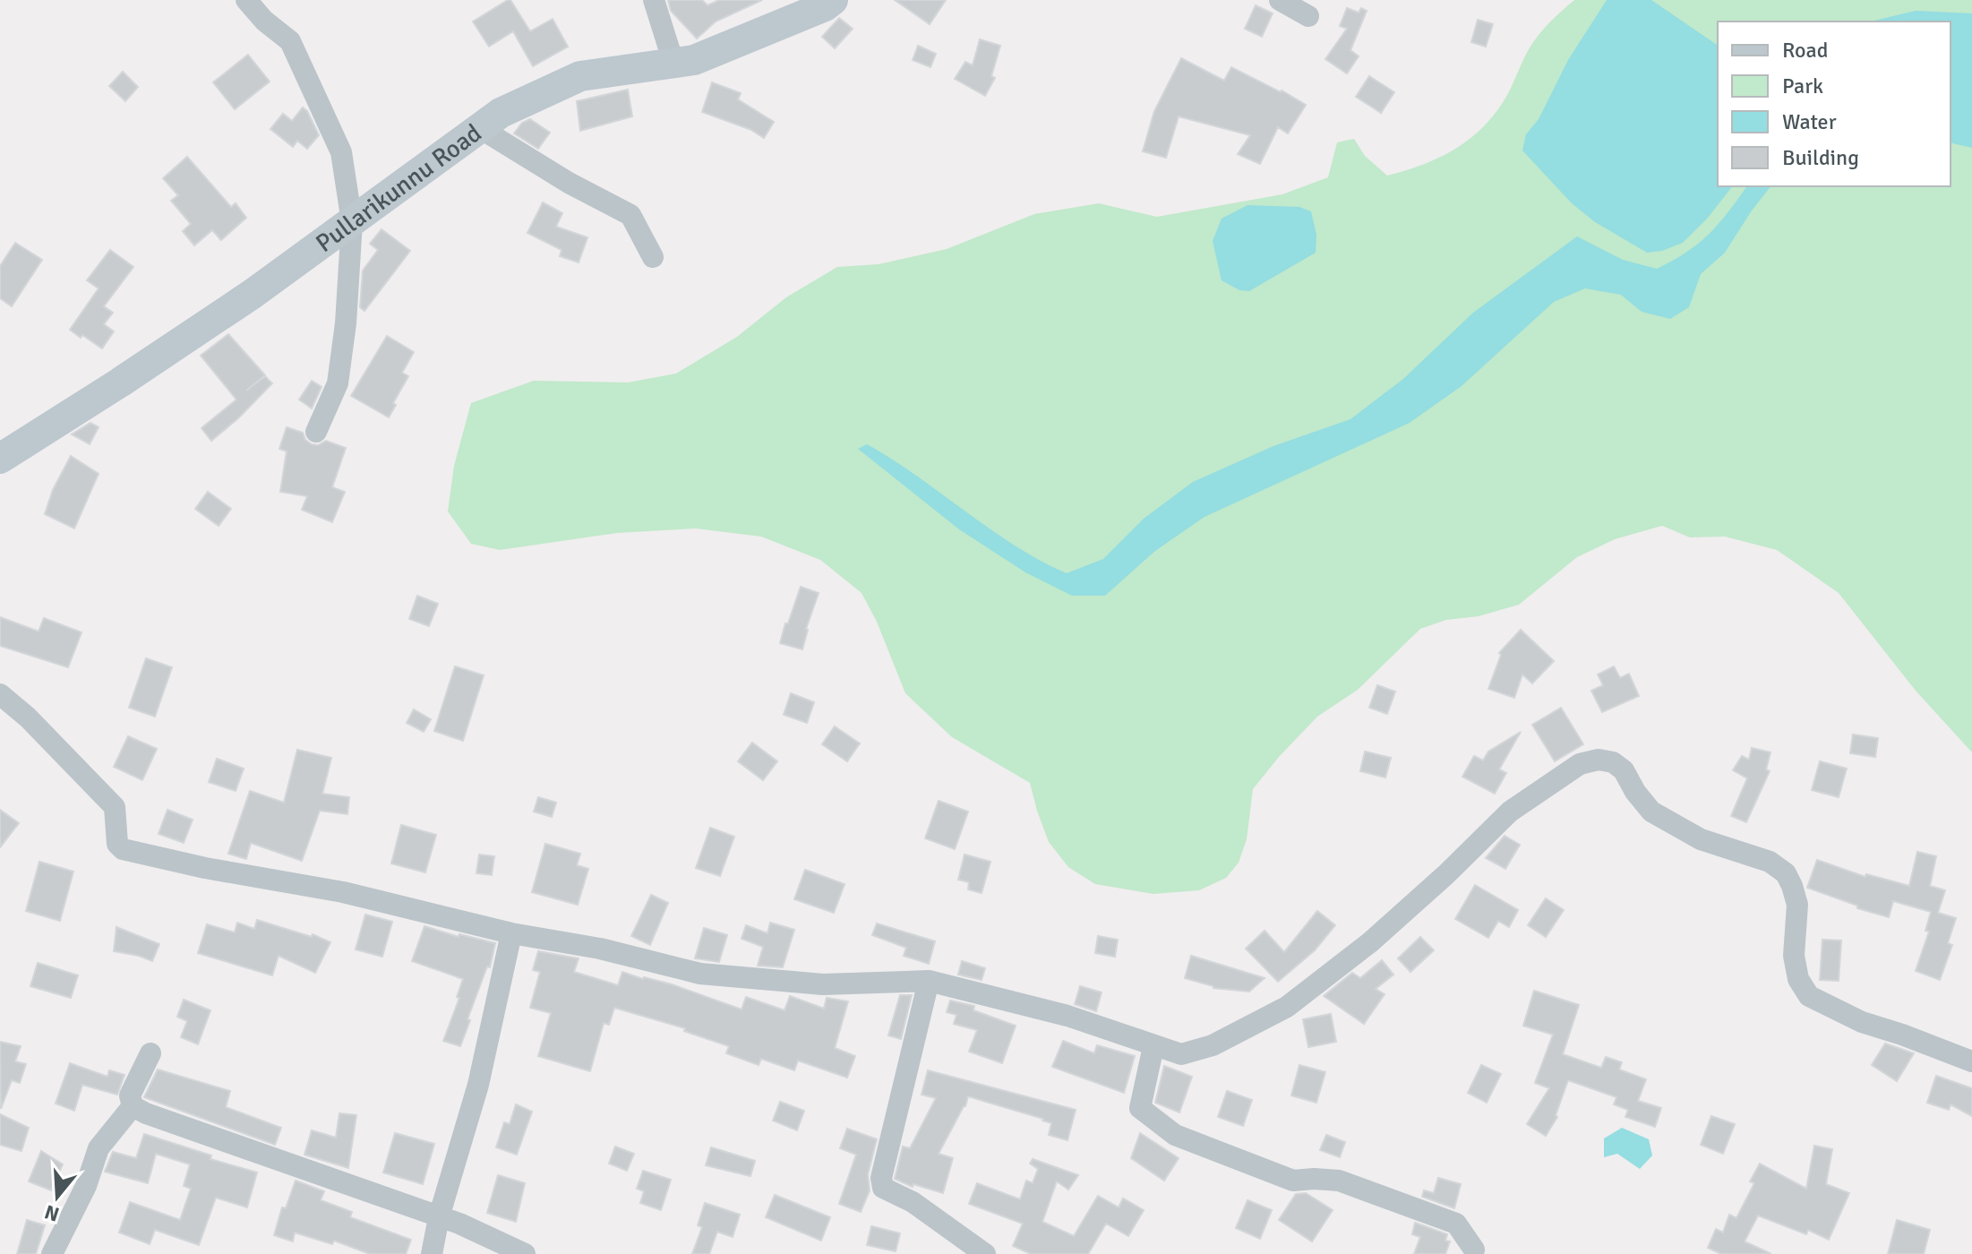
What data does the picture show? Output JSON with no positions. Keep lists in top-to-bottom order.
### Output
{
  "streets": {
    "main road": ["Pullarikunnu Road"]
  },
  "legend": [
    "Road",
    "Park",
    "Water",
    "Building"
  ],
  "north": "bottom"
}
